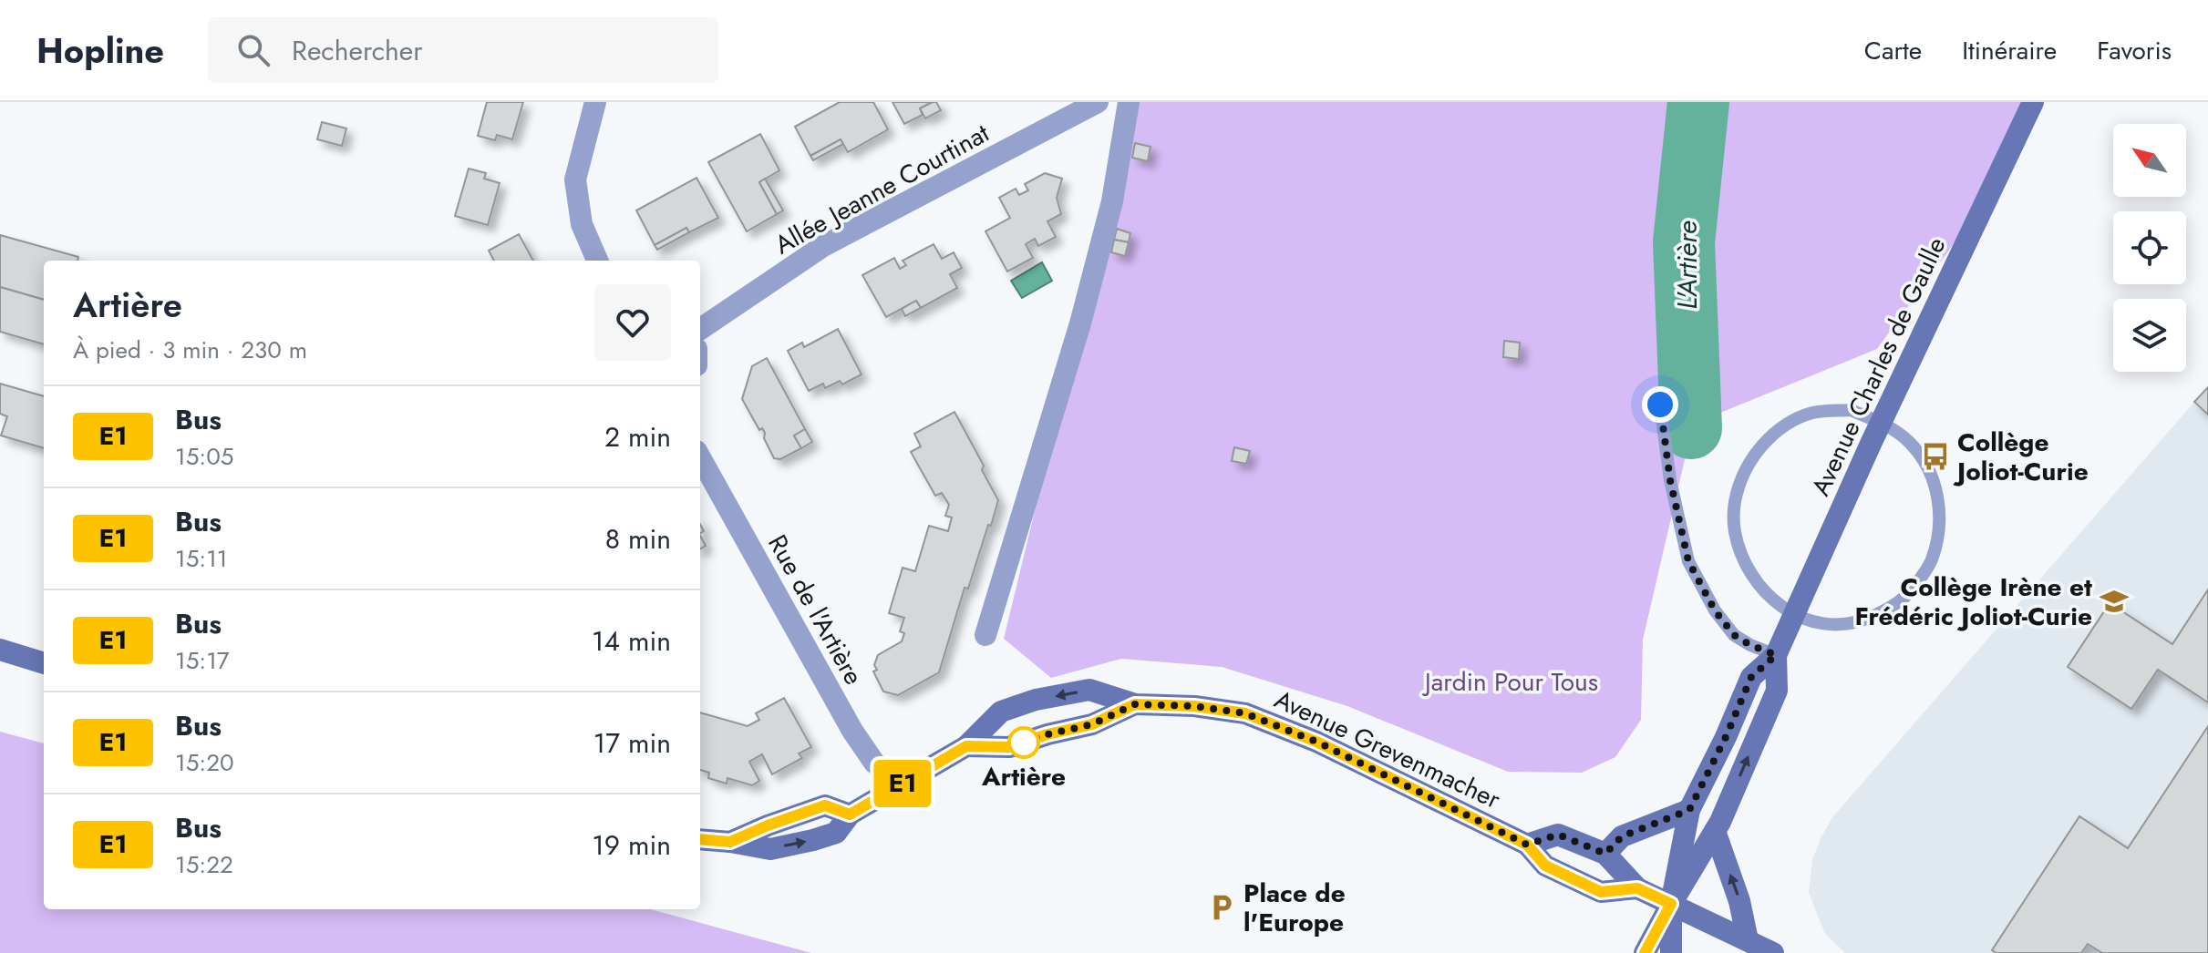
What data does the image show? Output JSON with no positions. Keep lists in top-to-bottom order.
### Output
{
  "streets": {
    "main road": ["Avenue Charles de Gaulle", "Avenue Grevenmacher"],
    "street": ["Allée Jeanne Courtinat", "Rue de l'Artière"]
  },
  "crossings": [
    ["Rue de l'Artière", "Avenue Grevenmacher"]
  ],
  "water": ["L'Artière"],
  "parks": ["Jardin Pour Tous"],
  "places": {
    "bus stop": ["Collège Joliot-Curie"],
    "school or university": ["Collège Irène et Frédéric Joliot-Curie"],
    "other": ["Artière"],
    "parking": ["Place de l'Europe"]
  },
  "lines": ["bus line E1"],
  "north": "top left",
  "page": {
    "header": "Hopline",
    "search": "Rechercher",
    "nav": ["Carte", "Itinéraire", "Favoris"],
    "on_map": "E1",
    "heading": ["Artière", "À pied · 3 min · 230 m"],
    "list": [
      {
        "mark": "E1",
        "name": "Bus",
        "note": "15:05",
        "value": "2 min"
      },
      {
        "mark": "E1",
        "name": "Bus",
        "note": "15:11",
        "value": "8 min"
      },
      {
        "mark": "E1",
        "name": "Bus",
        "note": "15:17",
        "value": "14 min"
      },
      {
        "mark": "E1",
        "name": "Bus",
        "note": "15:20",
        "value": "17 min"
      },
      {
        "mark": "E1",
        "name": "Bus",
        "note": "15:22",
        "value": "19 min"
      }
    ]
  }
}
